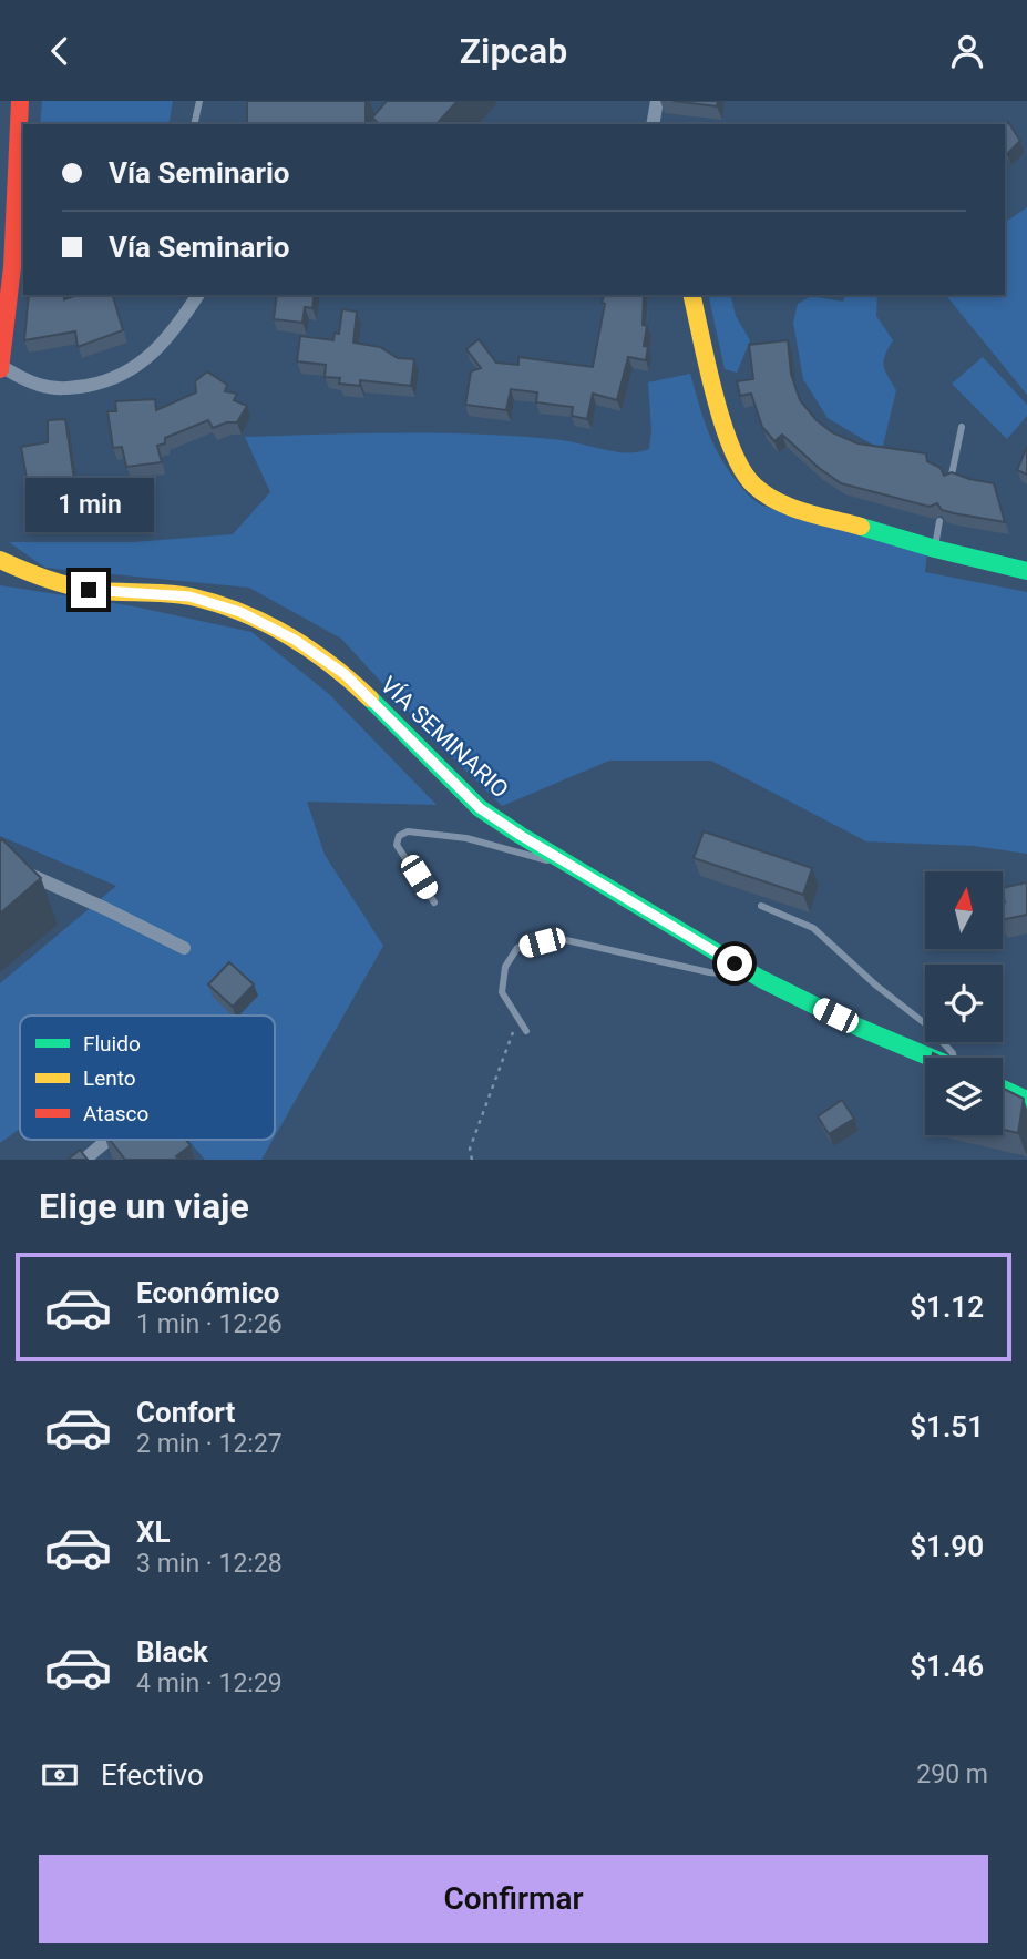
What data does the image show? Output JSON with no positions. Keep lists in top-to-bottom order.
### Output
{
  "streets": {
    "main road": ["VÍA SEMINARIO"]
  },
  "legend": ["Fluido", "Lento", "Atasco"],
  "north": "top",
  "page": {
    "header": "Zipcab",
    "banner": ["Vía Seminario", "Vía Seminario"],
    "bubble": "1 min",
    "heading": "Elige un viaje",
    "list": [
      {
        "name": "Económico",
        "note": "1 min · 12:26",
        "value": "$1.12"
      },
      {
        "name": "Confort",
        "note": "2 min · 12:27",
        "value": "$1.51"
      },
      {
        "name": "XL",
        "note": "3 min · 12:28",
        "value": "$1.90"
      },
      {
        "name": "Black",
        "note": "4 min · 12:29",
        "value": "$1.46"
      }
    ],
    "pay": ["Efectivo", "290 m"],
    "buttons": "Confirmar"
  }
}
